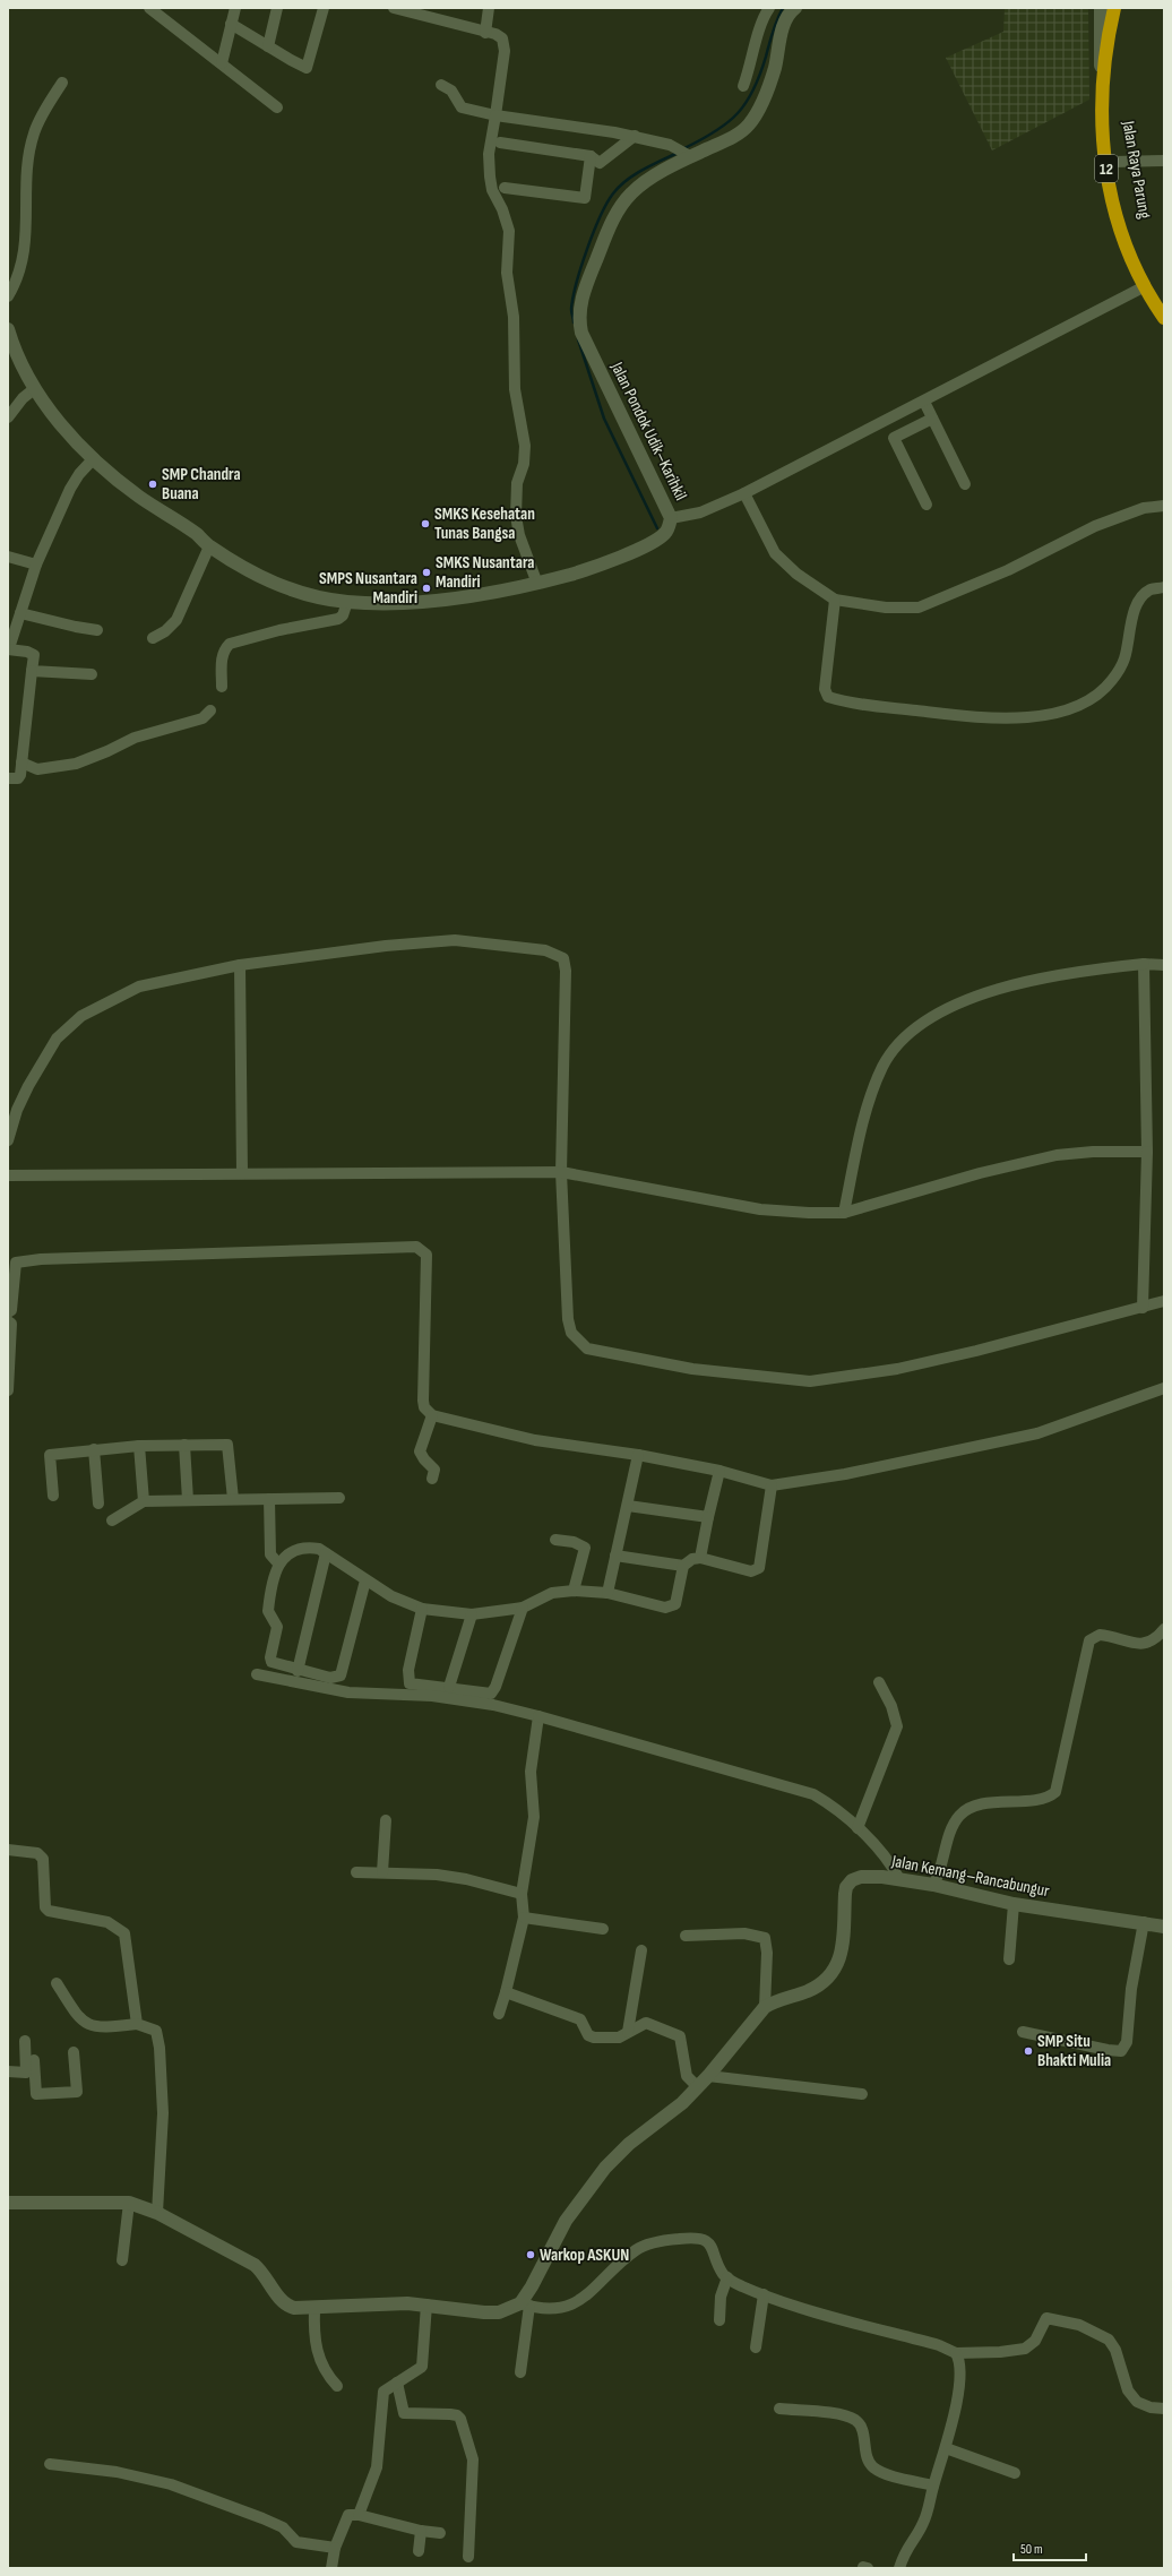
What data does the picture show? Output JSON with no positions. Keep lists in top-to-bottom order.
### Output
{
  "streets": {
    "highway": ["12", "Jalan Raya Parung"],
    "street": ["Jalan Pondok Udik–Karihkil", "Jalan Kemang–Rancabungur"]
  },
  "places": [
    "SMP Chandra Buana",
    "SMKS Kesehatan Tunas Bangsa",
    "SMKS Nusantara Mandiri",
    "SMPS Nusantara Mandiri",
    "SMP Situ Bhakti Mulia",
    "Warkop ASKUN"
  ],
  "scale_bar": "50 m"
}
